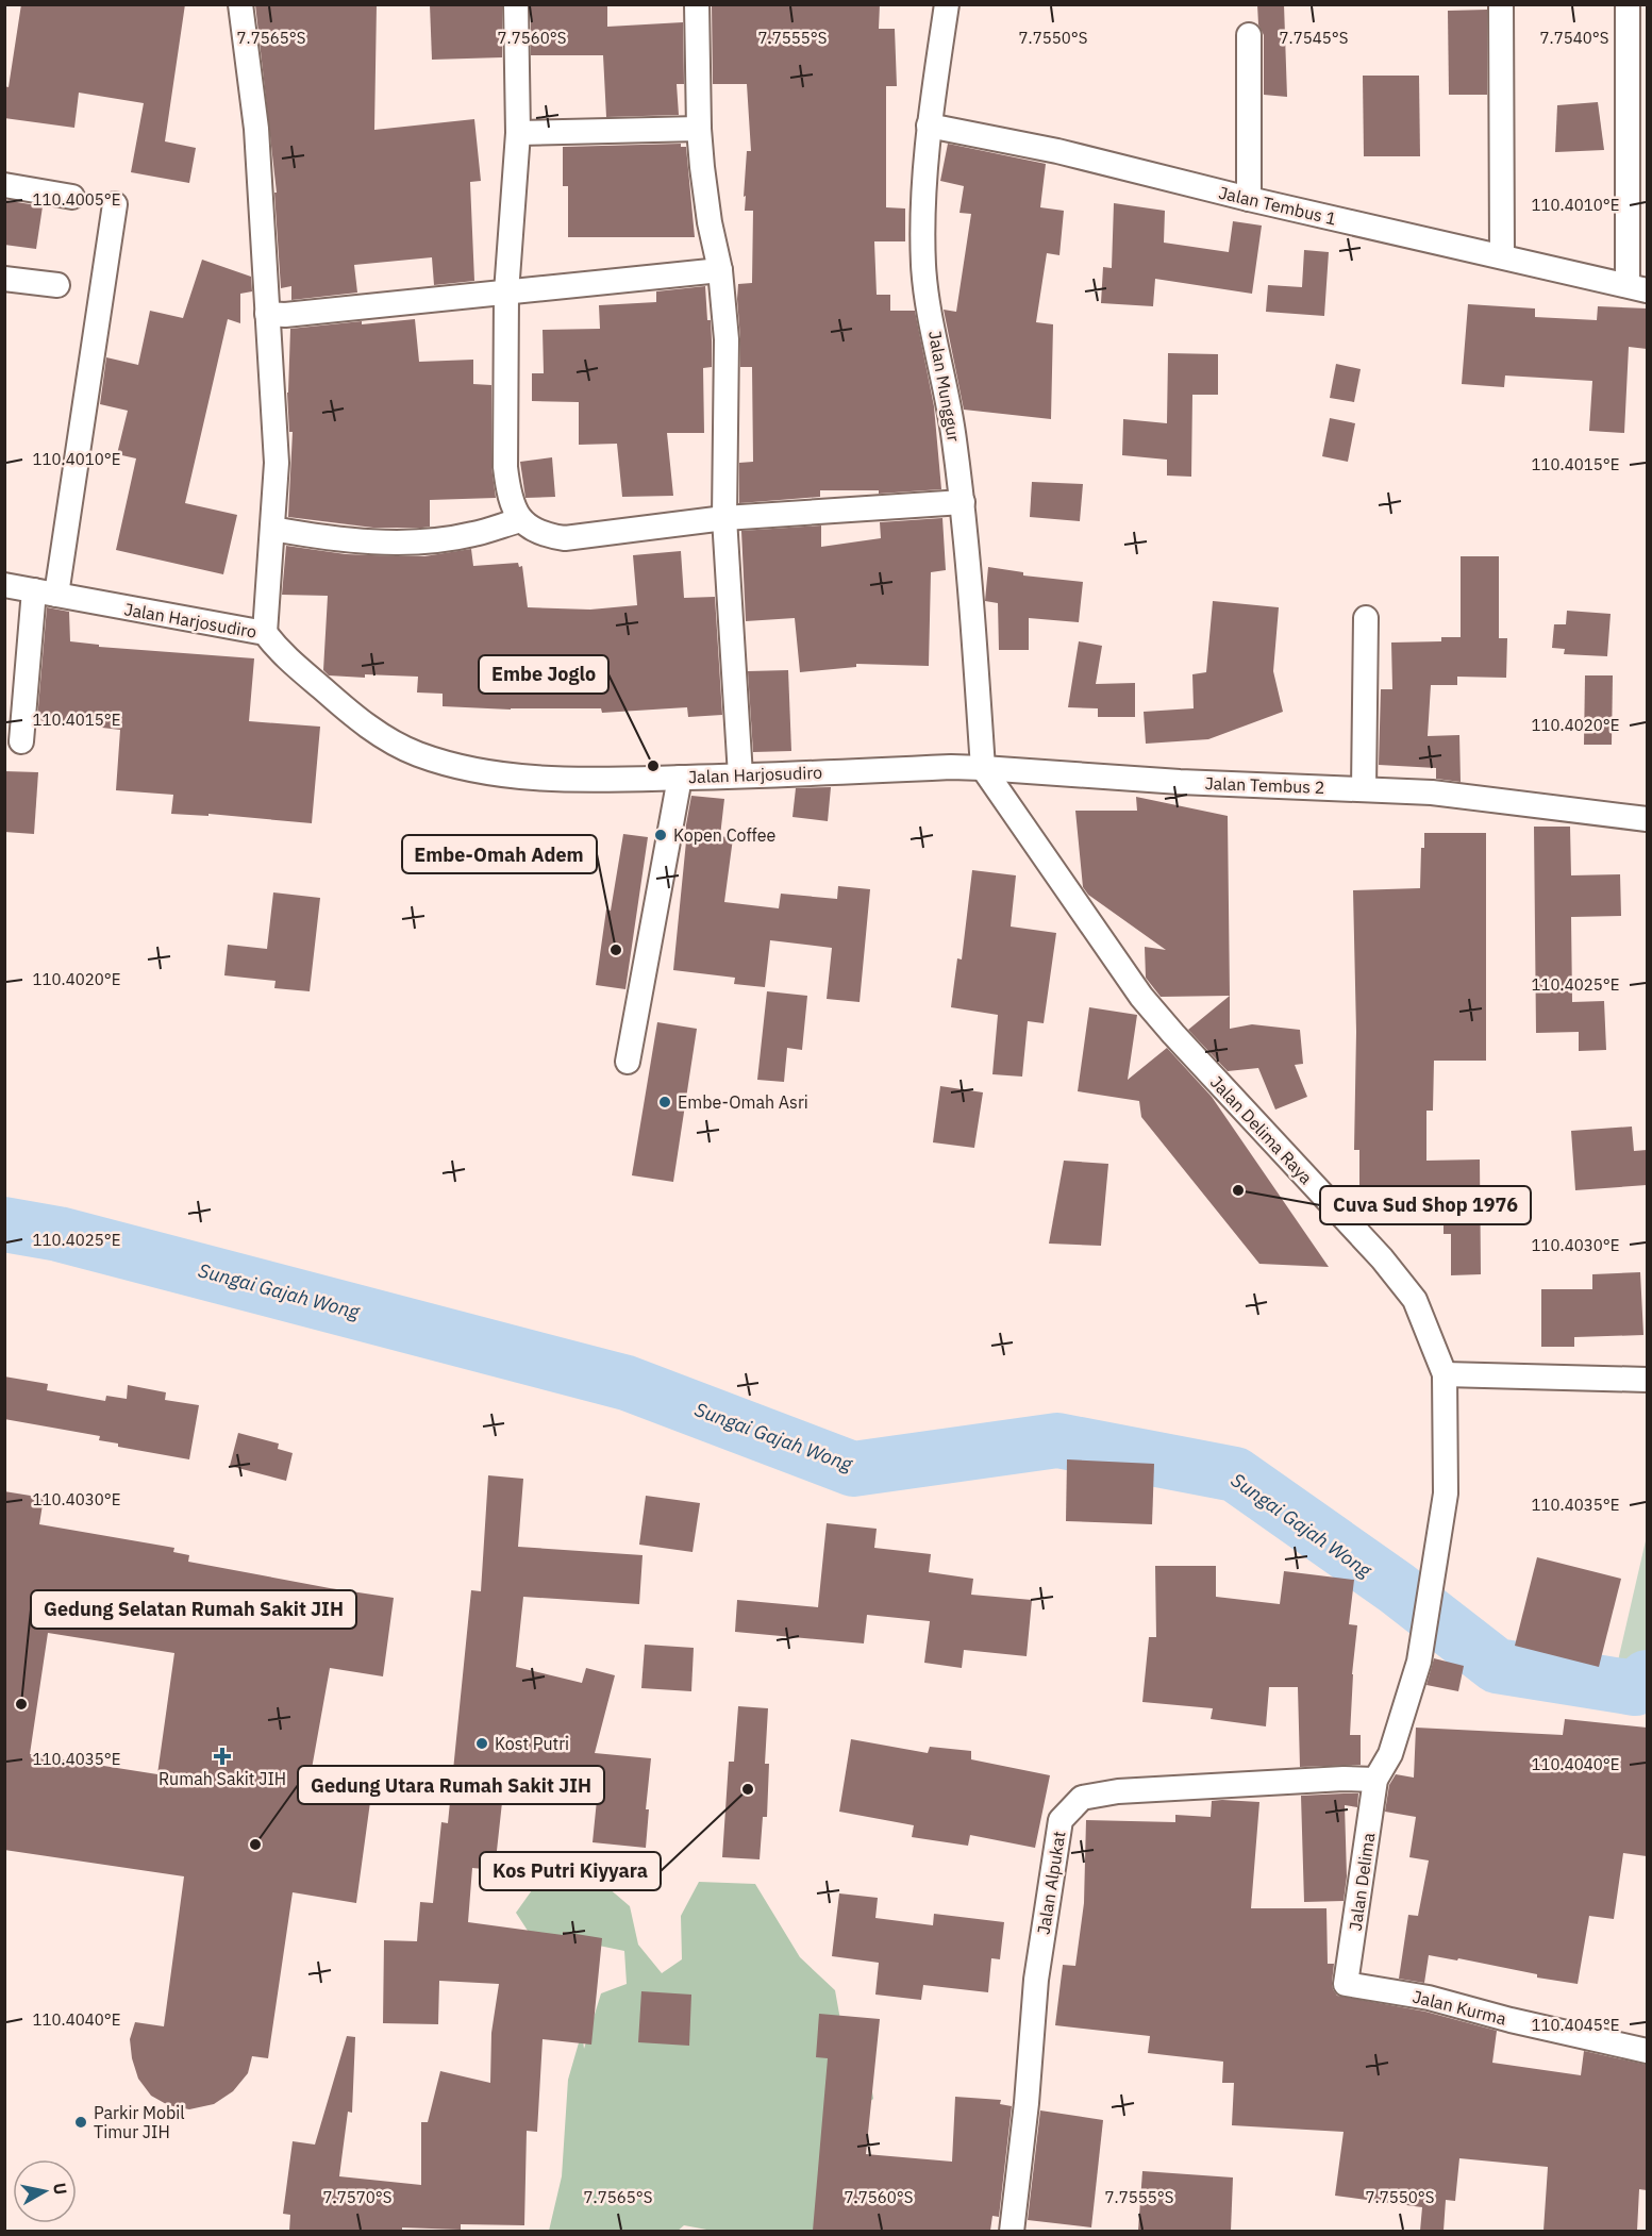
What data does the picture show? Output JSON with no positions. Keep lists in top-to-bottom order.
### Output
{
  "streets": {
    "street": [
      "Jalan Tembus 1",
      "Jalan Munggur",
      "Jalan Harjosudiro",
      "Jalan Tembus 2",
      "Jalan Delima Raya",
      "Jalan Delima",
      "Jalan Alpukat",
      "Jalan Kurma"
    ]
  },
  "crossings": [
    ["Jalan Tembus 1", "Jalan Munggur"],
    ["Jalan Munggur", "Jalan Harjosudiro"],
    ["Jalan Munggur", "Jalan Tembus 2"],
    ["Jalan Munggur", "Jalan Delima Raya"],
    ["Jalan Harjosudiro", "Jalan Tembus 2"],
    ["Jalan Harjosudiro", "Jalan Delima Raya"],
    ["Jalan Tembus 2", "Jalan Delima Raya"],
    ["Jalan Delima Raya", "Jalan Delima"],
    ["Jalan Delima Raya", "Jalan Alpukat"],
    ["Jalan Delima", "Jalan Alpukat"],
    ["Jalan Delima", "Jalan Kurma"]
  ],
  "water": ["Sungai Gajah Wong"],
  "places": {
    "other": [
      "Embe Joglo",
      "Kopen Coffee",
      "Embe-Omah Adem",
      "Embe-Omah Asri",
      "Cuva Sud Shop 1976",
      "Gedung Selatan Rumah Sakit JIH",
      "Kost Putri",
      "Kos Putri Kiyyara",
      "Gedung Utara Rumah Sakit JIH",
      "Parkir Mobil Timur JIH"
    ],
    "health": ["Rumah Sakit JIH"]
  },
  "north": "right",
  "coordinates": [
    "7.7565°S",
    "7.7560°S",
    "7.7555°S",
    "7.7550°S",
    "7.7545°S",
    "7.7540°S",
    "110.4005°E",
    "110.4010°E",
    "110.4015°E",
    "110.4020°E",
    "110.4025°E",
    "110.4030°E",
    "110.4035°E",
    "110.4040°E",
    "110.4045°E",
    "7.7570°S"
  ]
}
